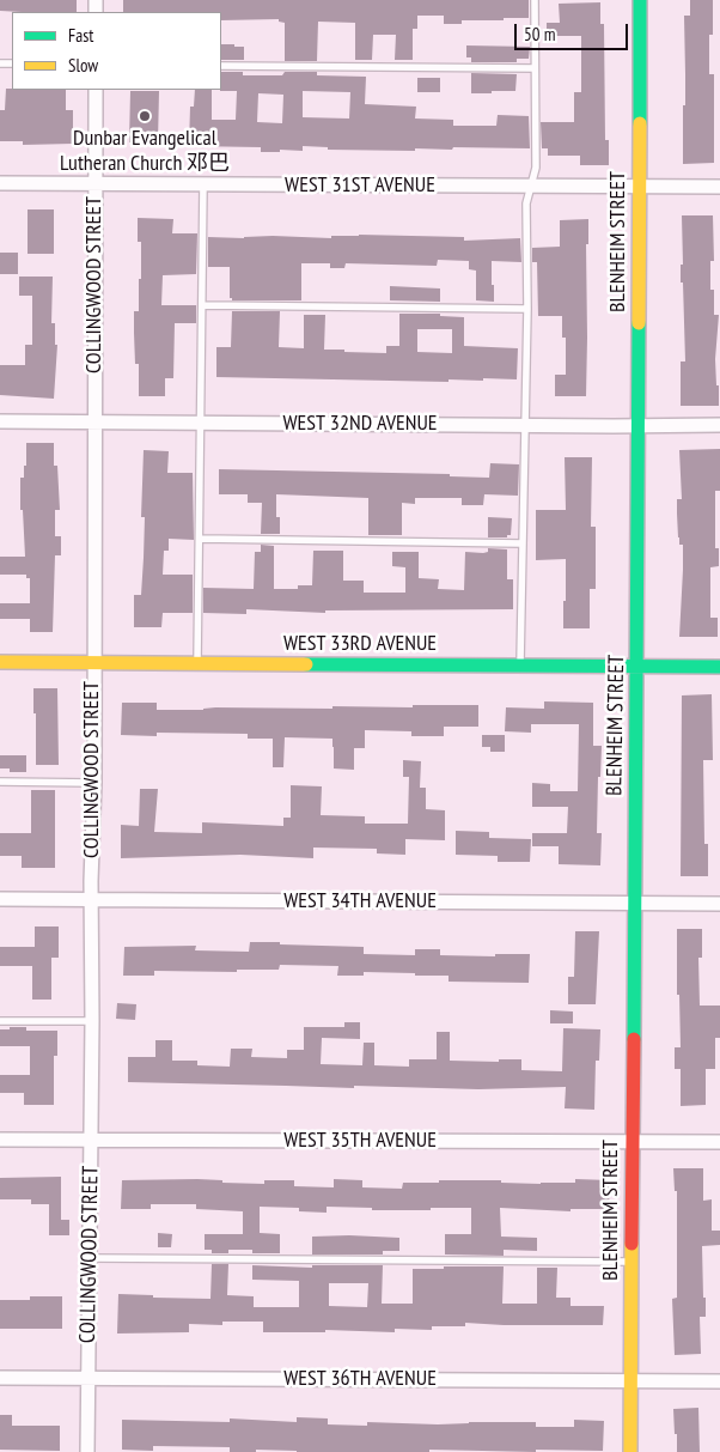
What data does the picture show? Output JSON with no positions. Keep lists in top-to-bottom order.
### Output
{
  "streets": {
    "street": [
      "WEST 31ST AVENUE",
      "BLENHEIM STREET",
      "COLLINGWOOD STREET",
      "WEST 32ND AVENUE",
      "WEST 33RD AVENUE",
      "WEST 34TH AVENUE",
      "WEST 35TH AVENUE",
      "WEST 36TH AVENUE"
    ]
  },
  "crossings": [
    ["WEST 31ST AVENUE", "BLENHEIM STREET"],
    ["WEST 31ST AVENUE", "COLLINGWOOD STREET"],
    ["BLENHEIM STREET", "WEST 32ND AVENUE"],
    ["BLENHEIM STREET", "WEST 33RD AVENUE"],
    ["BLENHEIM STREET", "WEST 34TH AVENUE"],
    ["BLENHEIM STREET", "WEST 35TH AVENUE"],
    ["BLENHEIM STREET", "WEST 36TH AVENUE"],
    ["COLLINGWOOD STREET", "WEST 32ND AVENUE"],
    ["COLLINGWOOD STREET", "WEST 33RD AVENUE"],
    ["COLLINGWOOD STREET", "WEST 34TH AVENUE"],
    ["COLLINGWOOD STREET", "WEST 35TH AVENUE"],
    ["COLLINGWOOD STREET", "WEST 36TH AVENUE"]
  ],
  "places": ["Dunbar Evangelical Lutheran Church 邓巴"],
  "legend": ["Fast", "Slow"],
  "scale_bar": "50 m"
}
